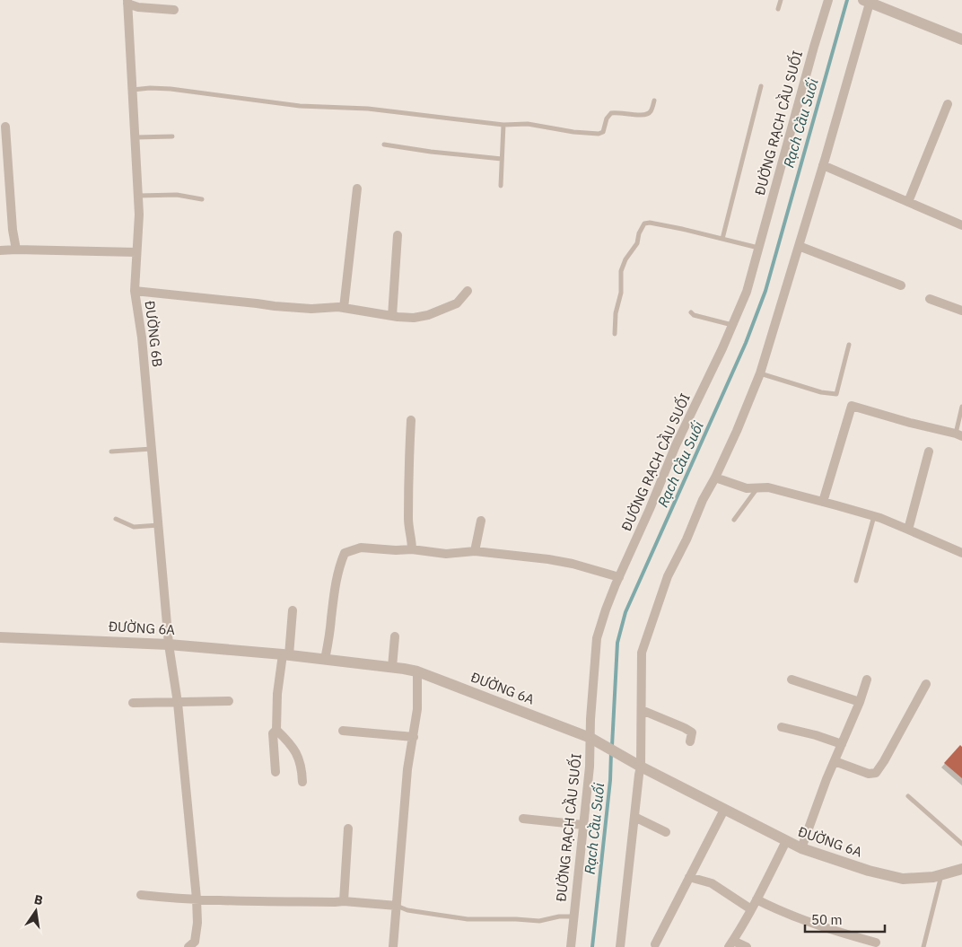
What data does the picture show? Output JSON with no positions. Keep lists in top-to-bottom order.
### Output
{
  "streets": {
    "street": ["ĐƯỜNG RẠCH CẦU SUỐI", "ĐƯỜNG 6B", "ĐƯỜNG 6A"]
  },
  "crossings": [
    ["ĐƯỜNG RẠCH CẦU SUỐI", "ĐƯỜNG 6A"],
    ["ĐƯỜNG 6B", "ĐƯỜNG 6A"]
  ],
  "water": ["Rạch Cầu Suối"],
  "scale_bar": "50 m",
  "north": "top"
}
